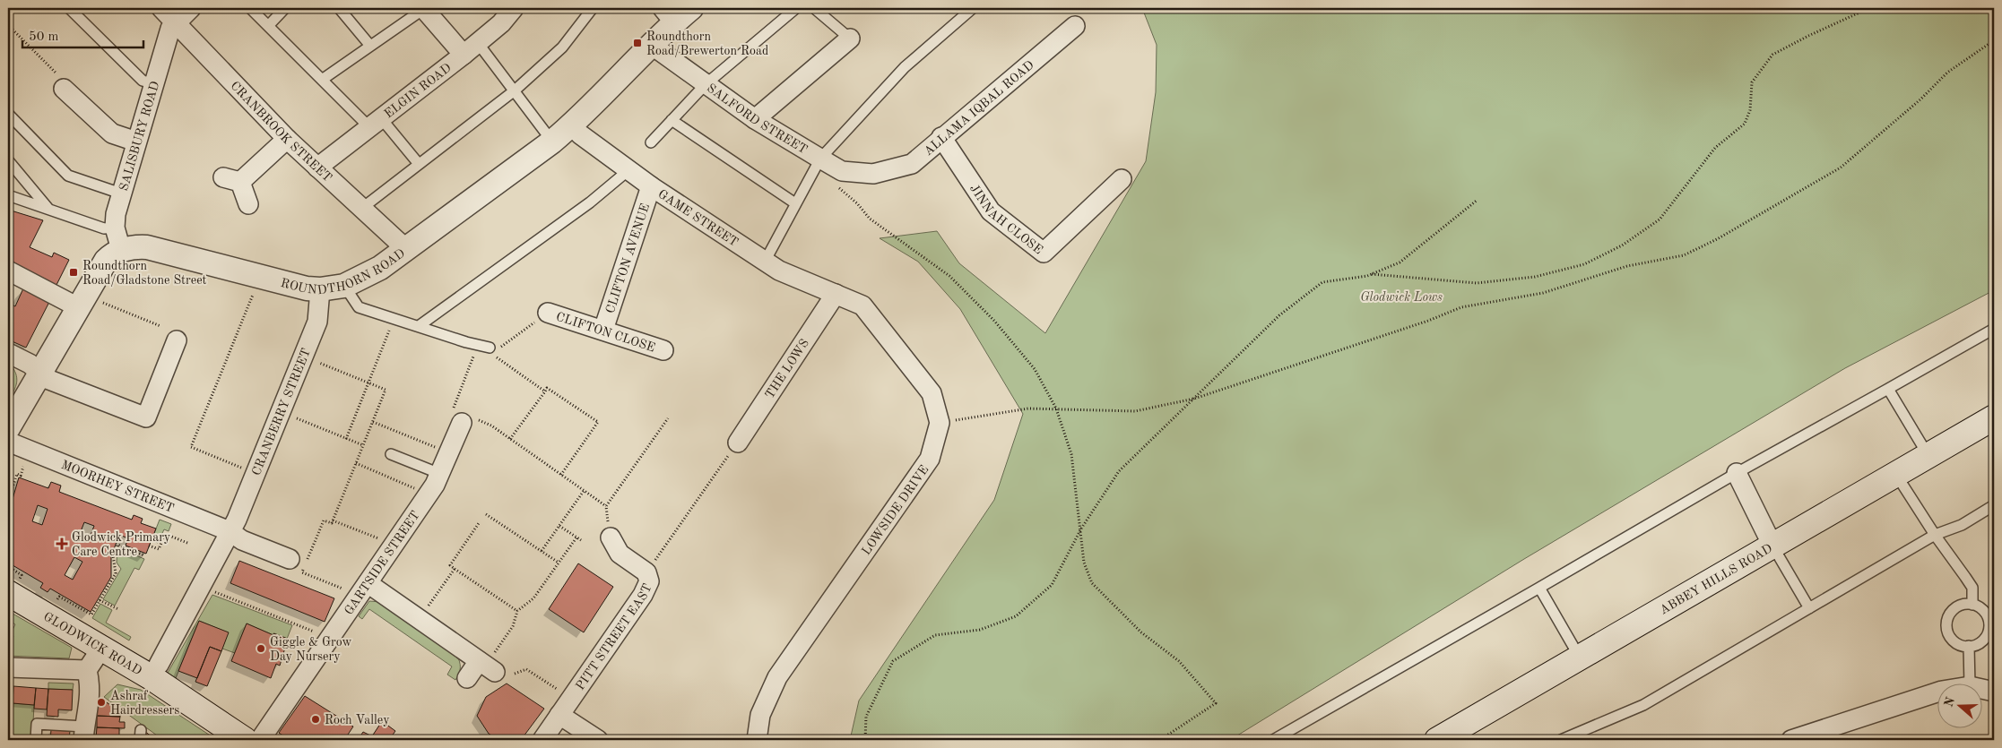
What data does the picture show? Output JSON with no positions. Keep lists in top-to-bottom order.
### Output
{
  "streets": {
    "main road": ["ABBEY HILLS ROAD", "GLODWICK ROAD"],
    "street": [
      "ELGIN ROAD",
      "ALLAMA IQBAL ROAD",
      "SALFORD STREET",
      "CRANBROOK STREET",
      "SALISBURY ROAD",
      "JINNAH CLOSE",
      "GAME STREET",
      "CLIFTON AVENUE",
      "ROUNDTHORN ROAD",
      "CLIFTON CLOSE",
      "THE LOWS",
      "CRANBERRY STREET",
      "MOORHEY STREET",
      "LOWSIDE DRIVE",
      "GARTSIDE STREET",
      "PITT STREET EAST"
    ]
  },
  "crossings": [
    ["ELGIN ROAD", "CRANBROOK STREET"],
    ["ALLAMA IQBAL ROAD", "SALFORD STREET"],
    ["ALLAMA IQBAL ROAD", "JINNAH CLOSE"],
    ["SALFORD STREET", "ROUNDTHORN ROAD"],
    ["CRANBROOK STREET", "SALISBURY ROAD"],
    ["CRANBROOK STREET", "ROUNDTHORN ROAD"],
    ["SALISBURY ROAD", "ROUNDTHORN ROAD"],
    ["GAME STREET", "CLIFTON AVENUE"],
    ["GAME STREET", "ROUNDTHORN ROAD"],
    ["GAME STREET", "THE LOWS"],
    ["GAME STREET", "LOWSIDE DRIVE"],
    ["CLIFTON AVENUE", "CLIFTON CLOSE"],
    ["ROUNDTHORN ROAD", "CRANBERRY STREET"],
    ["THE LOWS", "LOWSIDE DRIVE"],
    ["CRANBERRY STREET", "MOORHEY STREET"]
  ],
  "parks": ["Glodwick Lows"],
  "places": {
    "transit": ["Roundthorn Road/Brewerton Road", "Roundthorn Road/Gladstone Street"],
    "health": ["Glodwick Primary Care Centre"],
    "other": ["Giggle & Grow Day Nursery", "Ashraf Hairdressers", "Roch Valley"]
  },
  "scale_bar": "50 m",
  "north": "left"
}
